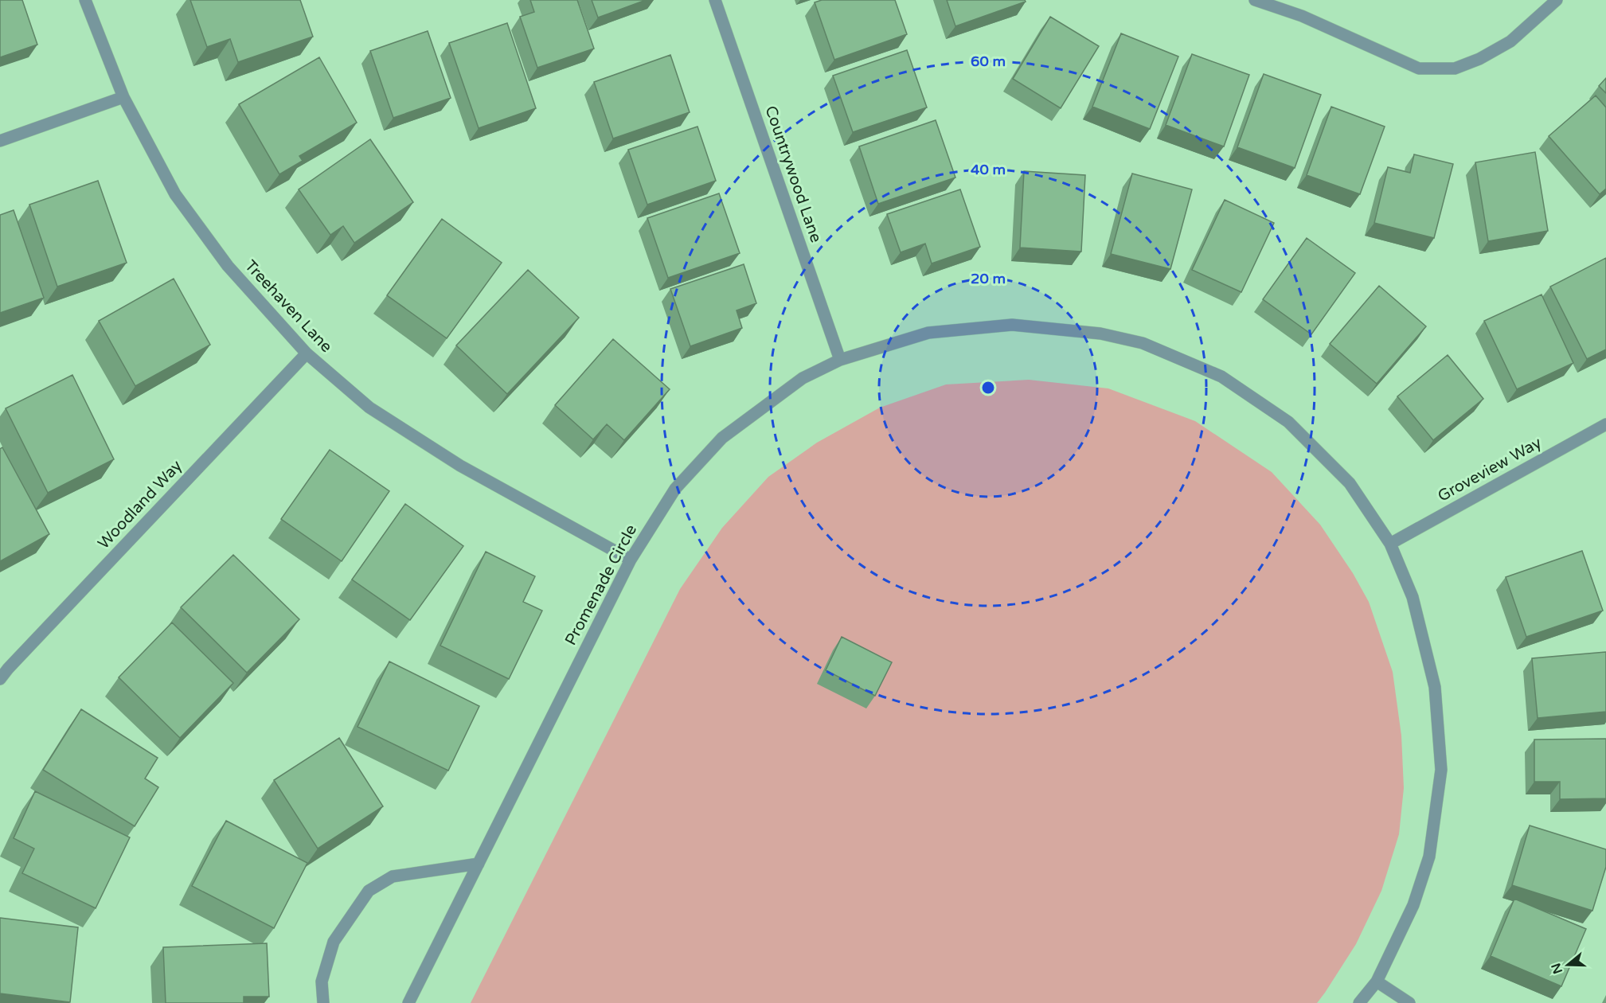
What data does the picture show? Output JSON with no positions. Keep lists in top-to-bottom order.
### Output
{
  "streets": {
    "street": [
      "Countrywood Lane",
      "Treehaven Lane",
      "Groveview Way",
      "Woodland Way",
      "Promenade Circle"
    ]
  },
  "crossings": [
    ["Countrywood Lane", "Promenade Circle"],
    ["Treehaven Lane", "Woodland Way"],
    ["Treehaven Lane", "Promenade Circle"],
    ["Groveview Way", "Promenade Circle"]
  ],
  "north": "left",
  "rings": ["60 m", "40 m", "20 m"]
}
